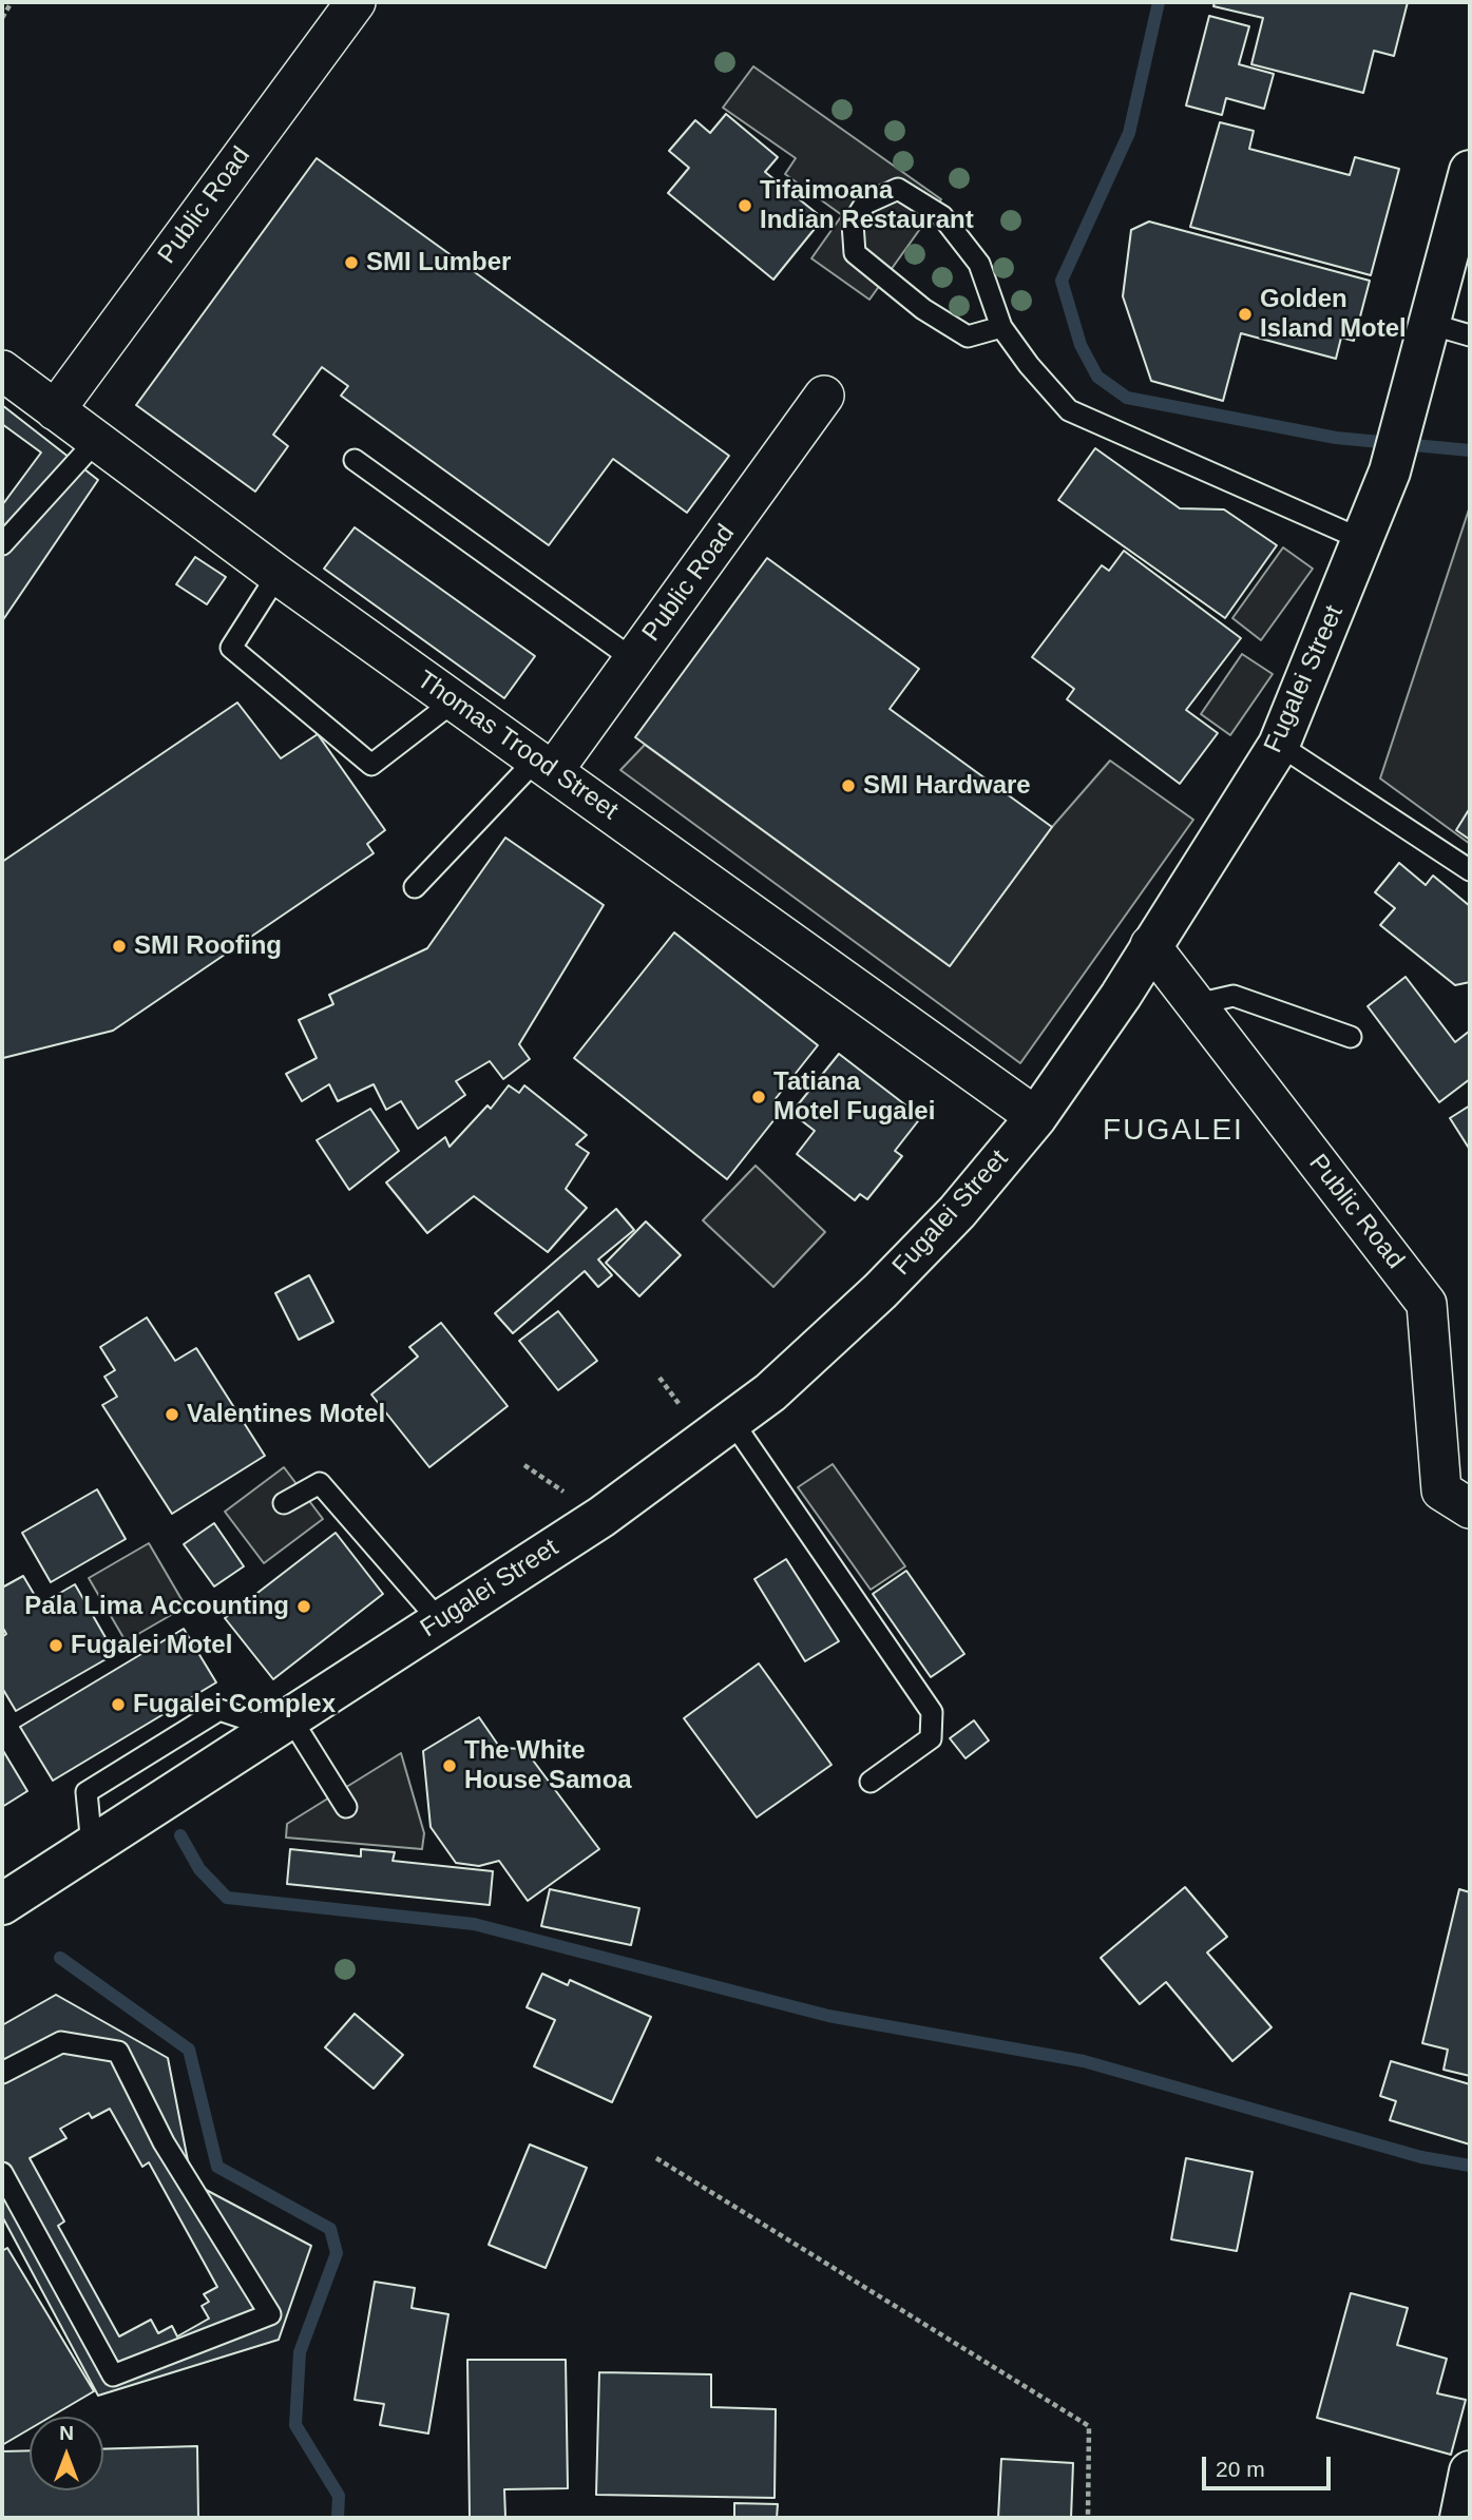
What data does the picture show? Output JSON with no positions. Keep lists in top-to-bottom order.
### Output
{
  "streets": {
    "main road": ["Fugalei Street"],
    "street": ["Public Road", "Thomas Trood Street"]
  },
  "crossings": [
    ["Public Road", "Fugalei Street"],
    ["Public Road", "Thomas Trood Street"],
    ["Fugalei Street", "Thomas Trood Street"]
  ],
  "districts": ["FUGALEI"],
  "places": [
    "Tifaimoana Indian Restaurant",
    "SMI Lumber",
    "Golden Island Motel",
    "SMI Hardware",
    "SMI Roofing",
    "Tatiana Motel Fugalei",
    "Valentines Motel",
    "Pala Lima Accounting",
    "Fugalei Motel",
    "Fugalei Complex",
    "The White House Samoa"
  ],
  "scale_bar": "20 m",
  "north": "top"
}
